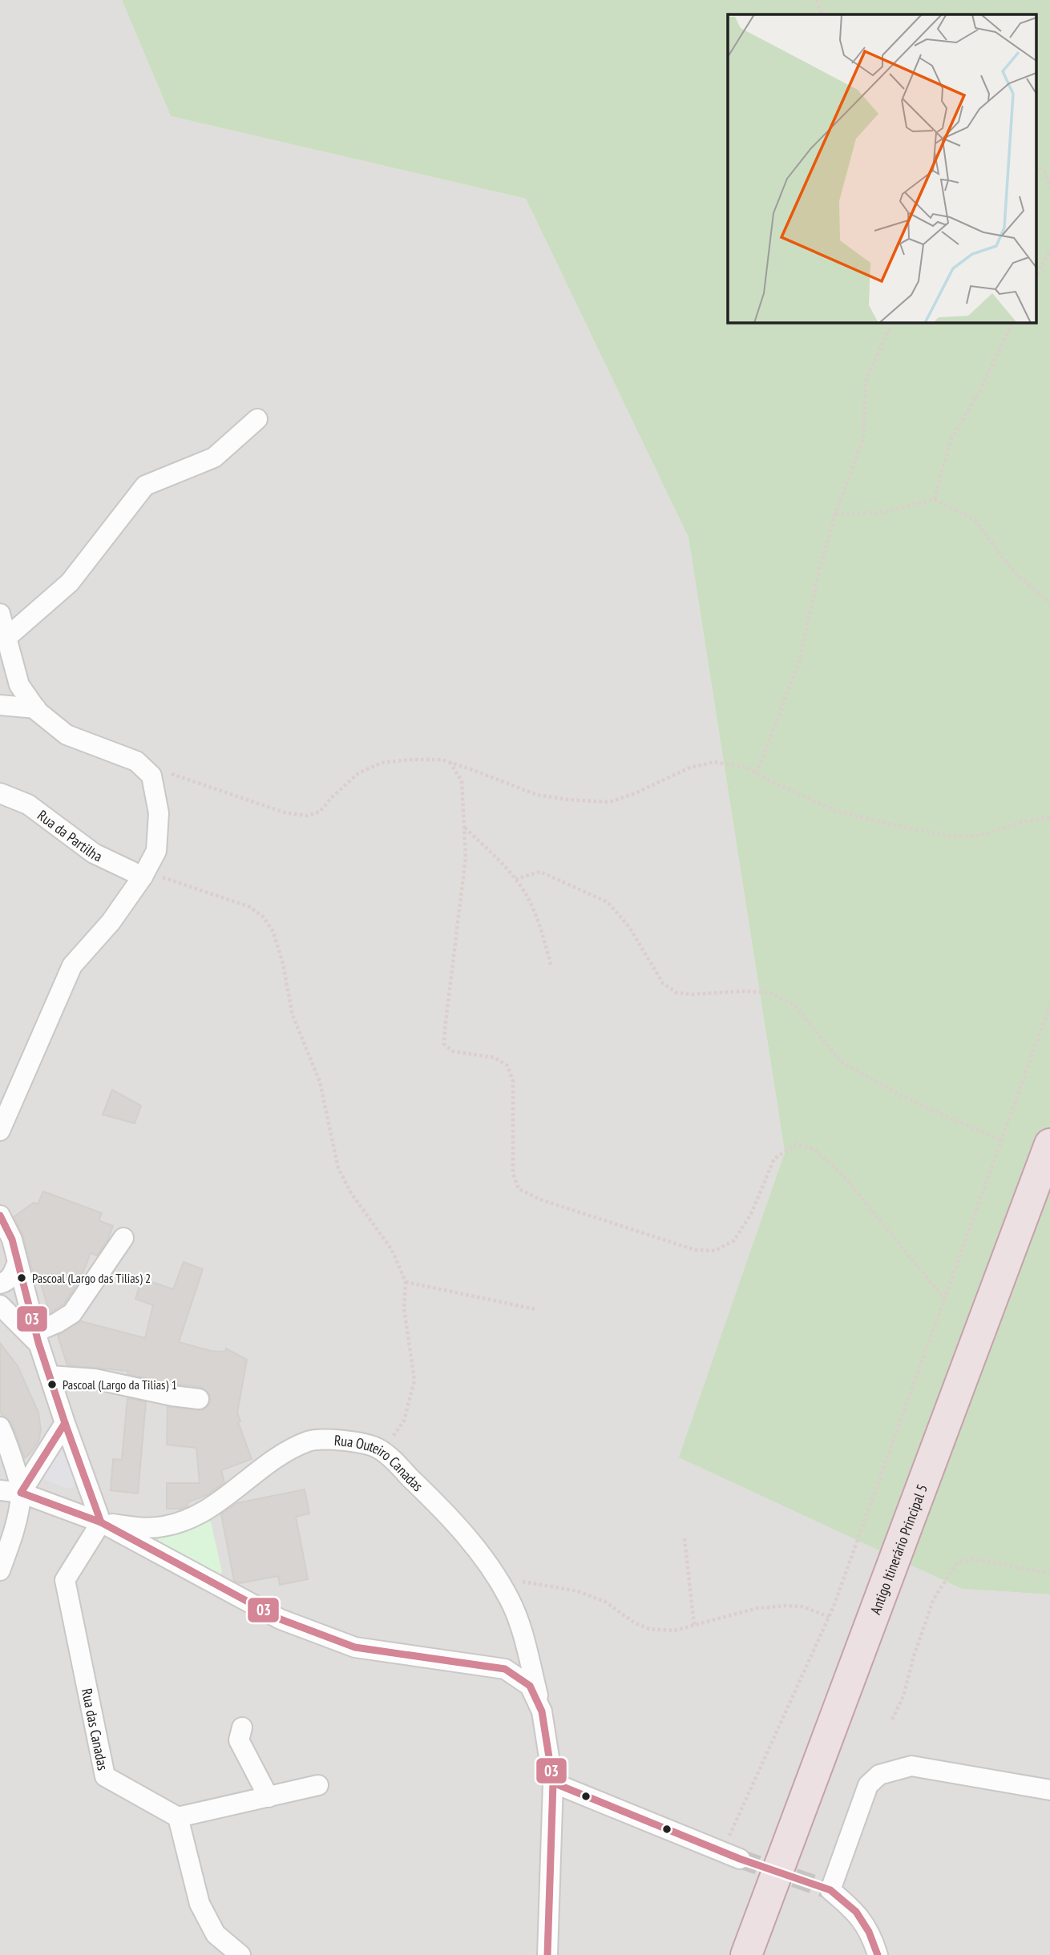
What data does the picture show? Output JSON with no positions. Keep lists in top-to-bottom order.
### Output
{
  "streets": {
    "highway": ["Antigo Itinerário Principal 5"],
    "street": ["Rua da Partilha", "Rua Outeiro Canadas", "Rua das Canadas"]
  },
  "crossings": [
    ["Rua Outeiro Canadas", "Rua das Canadas"]
  ],
  "places": ["Pascoal (Largo das Tilias) 2", "Pascoal (Largo da Tilias) 1"],
  "lines": ["transit line 03"]
}
